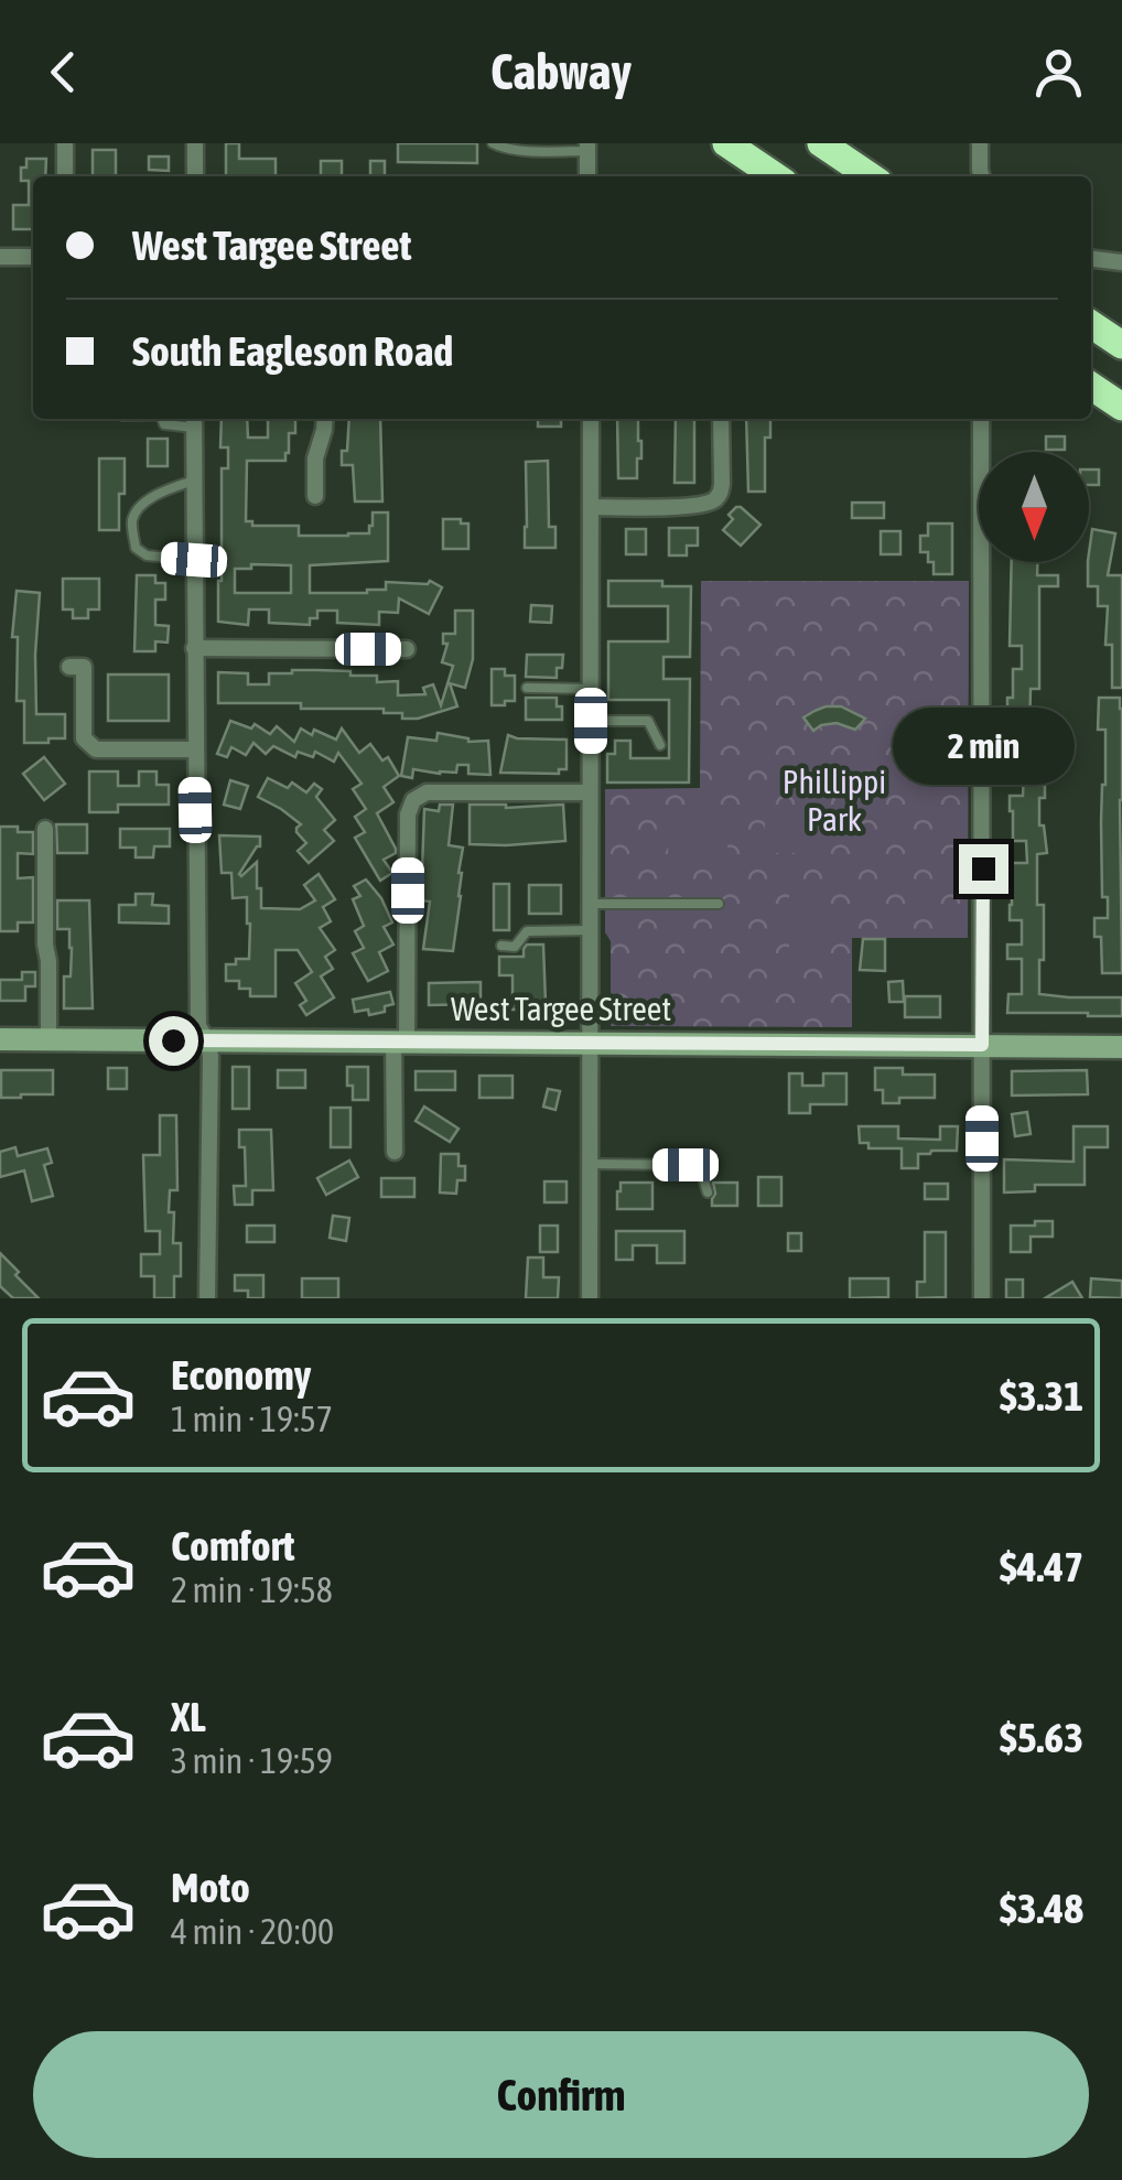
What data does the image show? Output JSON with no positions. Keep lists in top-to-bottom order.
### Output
{
  "streets": {
    "street": ["West Targee Street"]
  },
  "parks": ["Phillippi Park"],
  "north": "bottom",
  "page": {
    "header": "Cabway",
    "banner": ["West Targee Street", "South Eagleson Road"],
    "bubble": "2 min",
    "list": [
      {
        "name": "Economy",
        "note": "1 min · 19:57",
        "value": "$3.31"
      },
      {
        "name": "Comfort",
        "note": "2 min · 19:58",
        "value": "$4.47"
      },
      {
        "name": "XL",
        "note": "3 min · 19:59",
        "value": "$5.63"
      },
      {
        "name": "Moto",
        "note": "4 min · 20:00",
        "value": "$3.48"
      }
    ],
    "buttons": "Confirm"
  }
}
